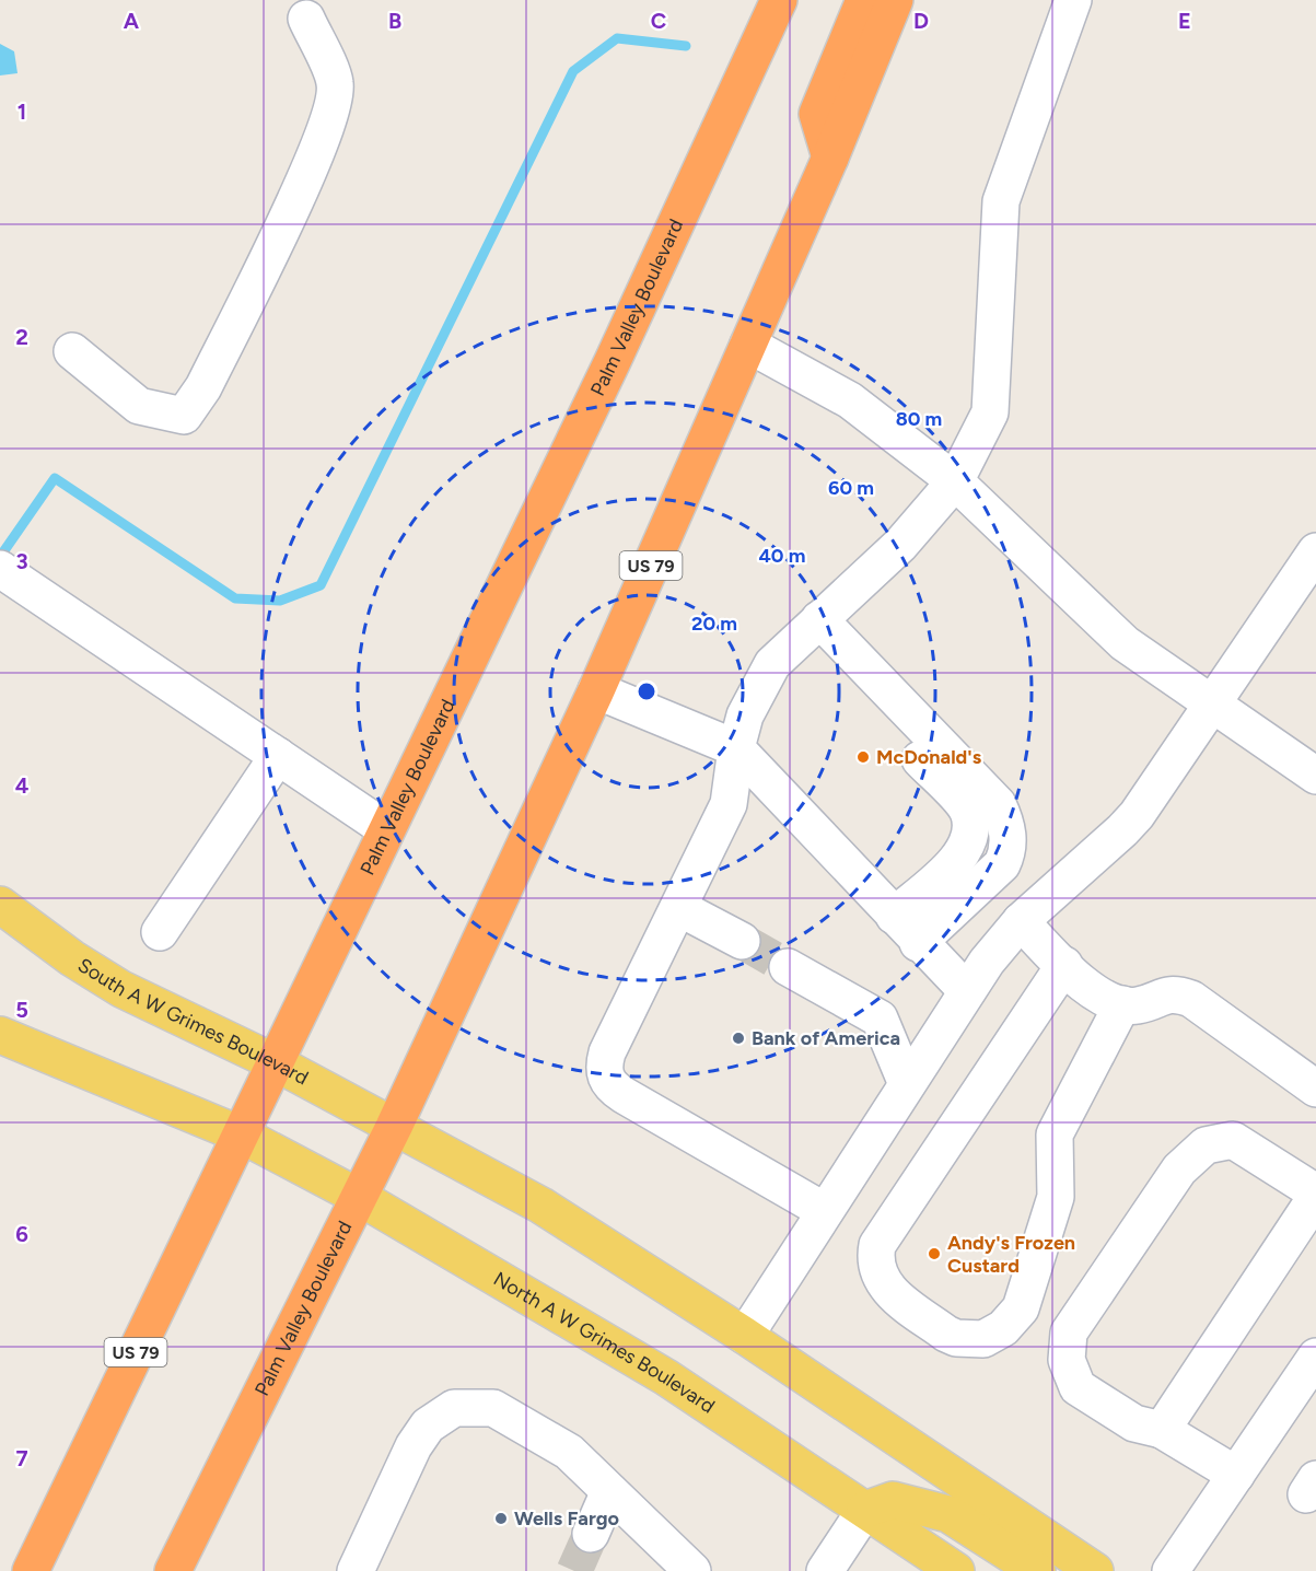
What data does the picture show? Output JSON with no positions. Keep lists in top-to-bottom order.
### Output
{
  "streets": {
    "highway": ["Palm Valley Boulevard", "US 79"],
    "main road": ["South A W Grimes Boulevard", "North A W Grimes Boulevard"]
  },
  "crossings": [
    ["Palm Valley Boulevard", "South A W Grimes Boulevard"],
    ["Palm Valley Boulevard", "North A W Grimes Boulevard"]
  ],
  "places": [
    "McDonald's",
    "Bank of America",
    "Andy's Frozen Custard",
    "Wells Fargo"
  ],
  "grid": {
    "columns": [
      "A",
      "B",
      "C",
      "D",
      "E"
    ],
    "rows": [
      "1",
      "2",
      "3",
      "4",
      "5",
      "6",
      "7"
    ]
  },
  "rings": [
    "80 m",
    "60 m",
    "40 m",
    "20 m"
  ]
}
